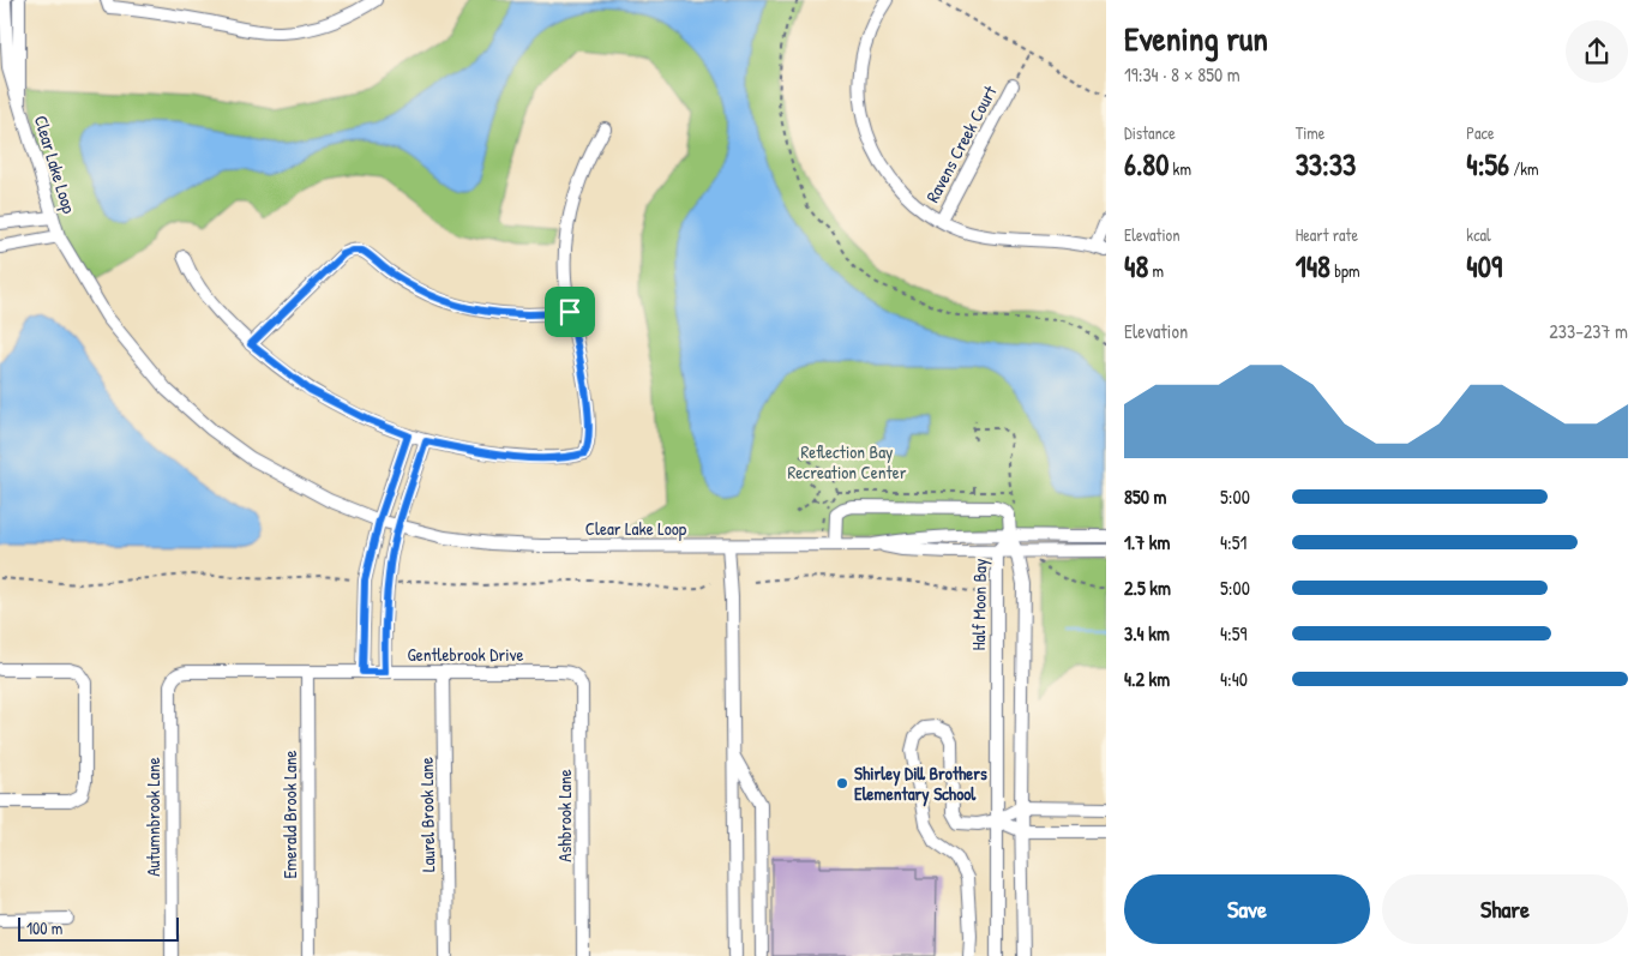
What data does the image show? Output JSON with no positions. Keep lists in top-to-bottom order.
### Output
{
  "streets": {
    "street": [
      "Ravens Creek Court",
      "Clear Lake Loop",
      "Half Moon Bay",
      "Gentlebrook Drive",
      "Emerald Brook Lane",
      "Laurel Brook Lane",
      "Ashbrook Lane",
      "Autumnbrook Lane"
    ]
  },
  "crossings": [
    ["Clear Lake Loop", "Half Moon Bay"],
    ["Gentlebrook Drive", "Emerald Brook Lane"],
    ["Gentlebrook Drive", "Laurel Brook Lane"],
    ["Gentlebrook Drive", "Ashbrook Lane"],
    ["Gentlebrook Drive", "Autumnbrook Lane"]
  ],
  "parks": ["Reflection Bay Recreation Center"],
  "places": ["Shirley Dill Brothers Elementary School"],
  "scale_bar": "100 m",
  "page": {
    "heading": ["Evening run", "19:34 · 8 × 850 m"],
    "stats": [
      ["Distance", "6.80 km"],
      ["Time", "33:33"],
      ["Pace", "4:56 /km"],
      ["Elevation", "48 m"],
      ["Heart rate", "148 bpm"],
      ["kcal", "409"]
    ],
    "chart": ["Elevation", "233–237 m"],
    "list": [
      {
        "name": "850 m",
        "note": "5:00"
      },
      {
        "name": "1.7 km",
        "note": "4:51"
      },
      {
        "name": "2.5 km",
        "note": "5:00"
      },
      {
        "name": "3.4 km",
        "note": "4:59"
      },
      {
        "name": "4.2 km",
        "note": "4:40"
      }
    ],
    "buttons": ["Save", "Share"],
    "scale": "100 m"
  }
}
